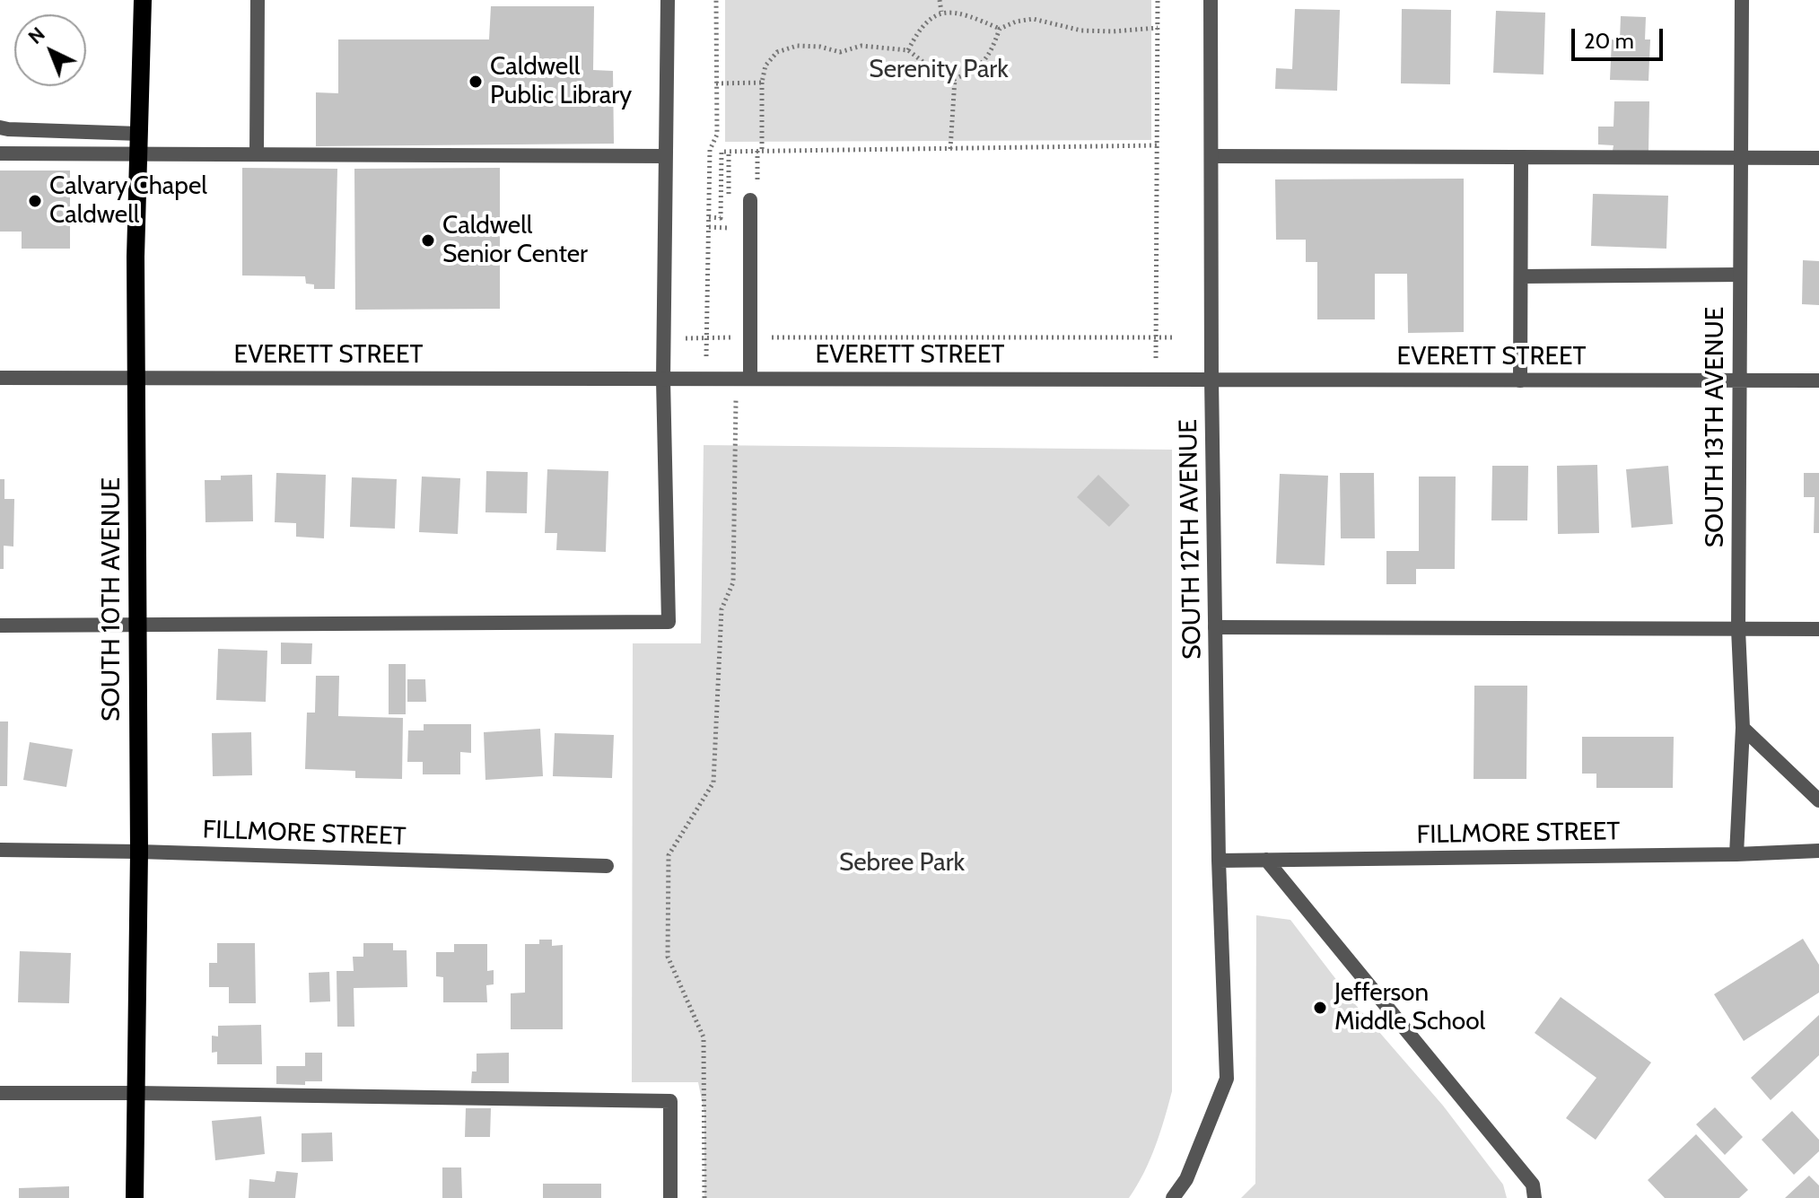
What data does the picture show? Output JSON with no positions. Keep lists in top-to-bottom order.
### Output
{
  "streets": {
    "main road": ["SOUTH 10TH AVENUE"],
    "street": [
      "EVERETT STREET",
      "SOUTH 13TH AVENUE",
      "SOUTH 12TH AVENUE",
      "FILLMORE STREET"
    ]
  },
  "crossings": [
    ["EVERETT STREET", "SOUTH 13TH AVENUE"],
    ["EVERETT STREET", "SOUTH 12TH AVENUE"],
    ["EVERETT STREET", "SOUTH 10TH AVENUE"],
    ["SOUTH 13TH AVENUE", "FILLMORE STREET"],
    ["SOUTH 12TH AVENUE", "FILLMORE STREET"],
    ["SOUTH 10TH AVENUE", "FILLMORE STREET"]
  ],
  "parks": ["Serenity Park", "Sebree Park"],
  "places": [
    "Caldwell Public Library",
    "Calvary Chapel Caldwell",
    "Caldwell Senior Center",
    "Jefferson Middle School"
  ],
  "scale_bar": "20 m",
  "north": "top left"
}
